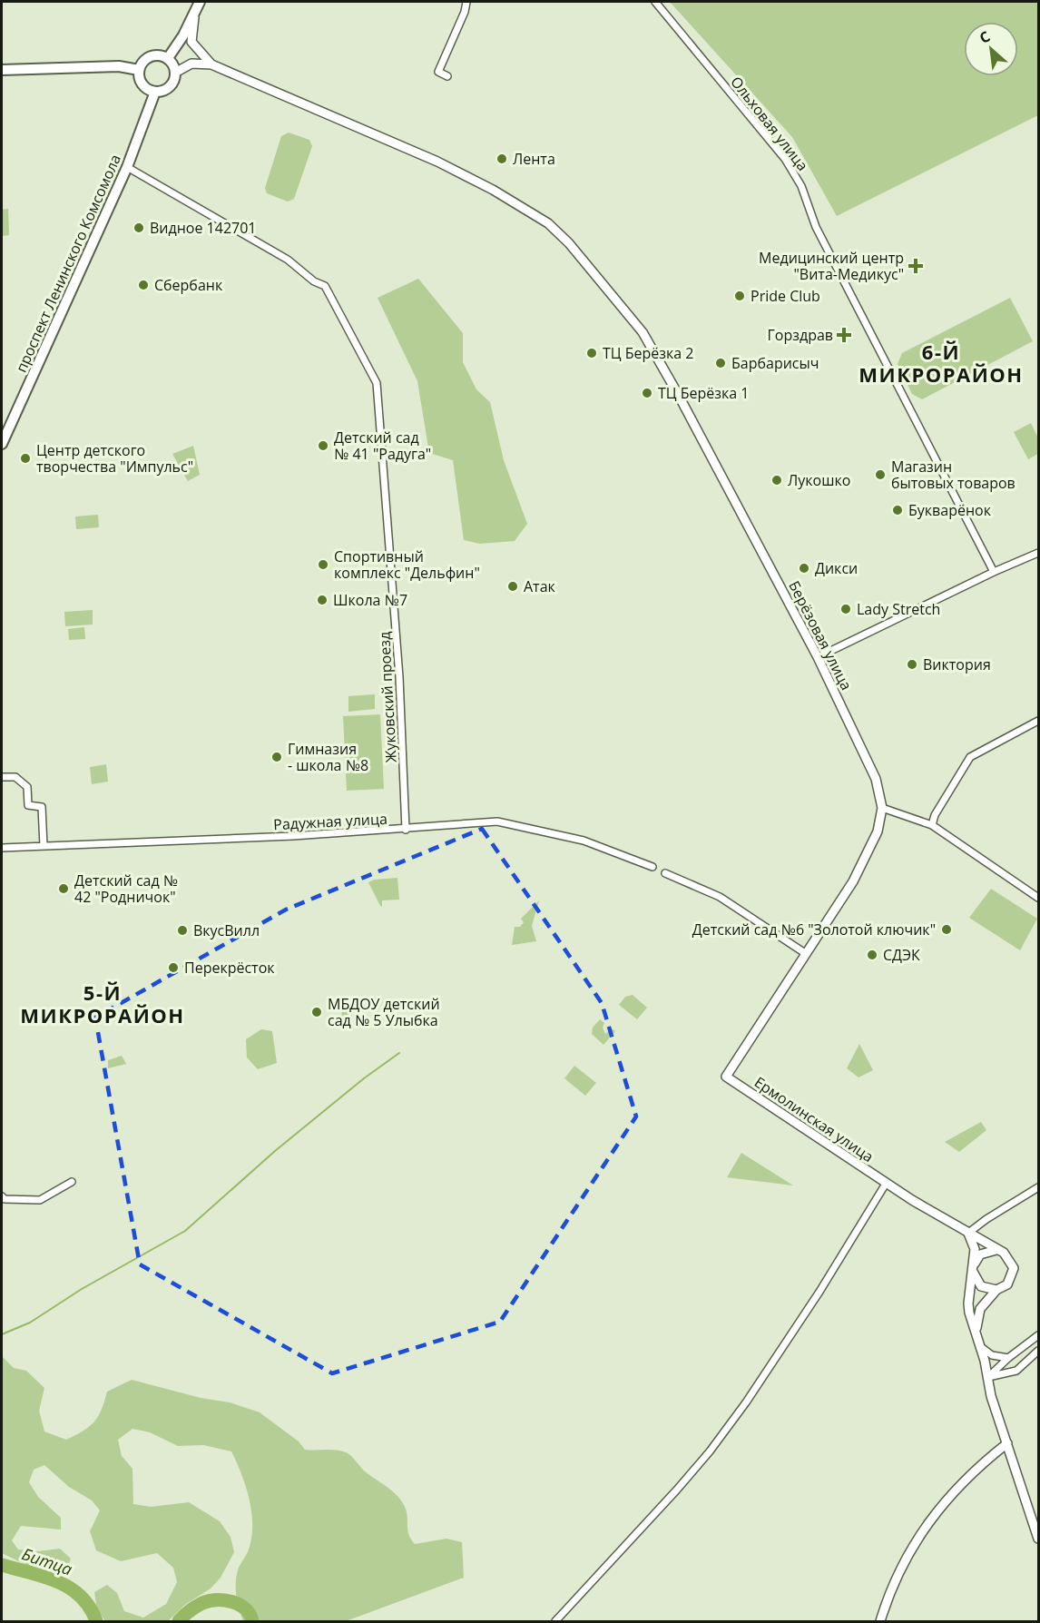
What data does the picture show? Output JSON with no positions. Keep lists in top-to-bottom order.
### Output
{
  "streets": {
    "main road": ["проспект Ленинского Комсомола"],
    "street": [
      "Ольховая улица",
      "Берёзовая улица",
      "Жуковский проезд",
      "Радужная улица",
      "Ермолинская улица"
    ]
  },
  "crossings": [
    ["проспект Ленинского Комсомола", "Жуковский проезд"],
    ["Берёзовая улица", "Ермолинская улица"],
    ["Жуковский проезд", "Радужная улица"]
  ],
  "districts": ["6-Й МИКРОРАЙОН", "5-Й МИКРОРАЙОН"],
  "water": ["Битца"],
  "places": {
    "other": [
      "Лента",
      "Видное 142701",
      "Сбербанк",
      "Pride Club",
      "ТЦ Берёзка 2",
      "Барбарисыч",
      "ТЦ Берёзка 1",
      "Детский сад № 41 \"Радуга\"",
      "Центр детского творчества \"Импульс\"",
      "Магазин бытовых товаров",
      "Лукошко",
      "Букварёнок",
      "Спортивный комплекс \"Дельфин\"",
      "Дикси",
      "Атак",
      "Школа №7",
      "Lady Stretch",
      "Виктория",
      "Гимназия - школа №8",
      "Детский сад № 42 \"Родничок\"",
      "Детский сад №6 \"Золотой ключик\"",
      "ВкусВилл",
      "СДЭК",
      "Перекрёсток",
      "МБДОУ детский сад № 5 Улыбка"
    ],
    "health": ["Медицинский центр \"Вита-Медикус\"", "Горздрав"]
  },
  "north": "top left"
}
